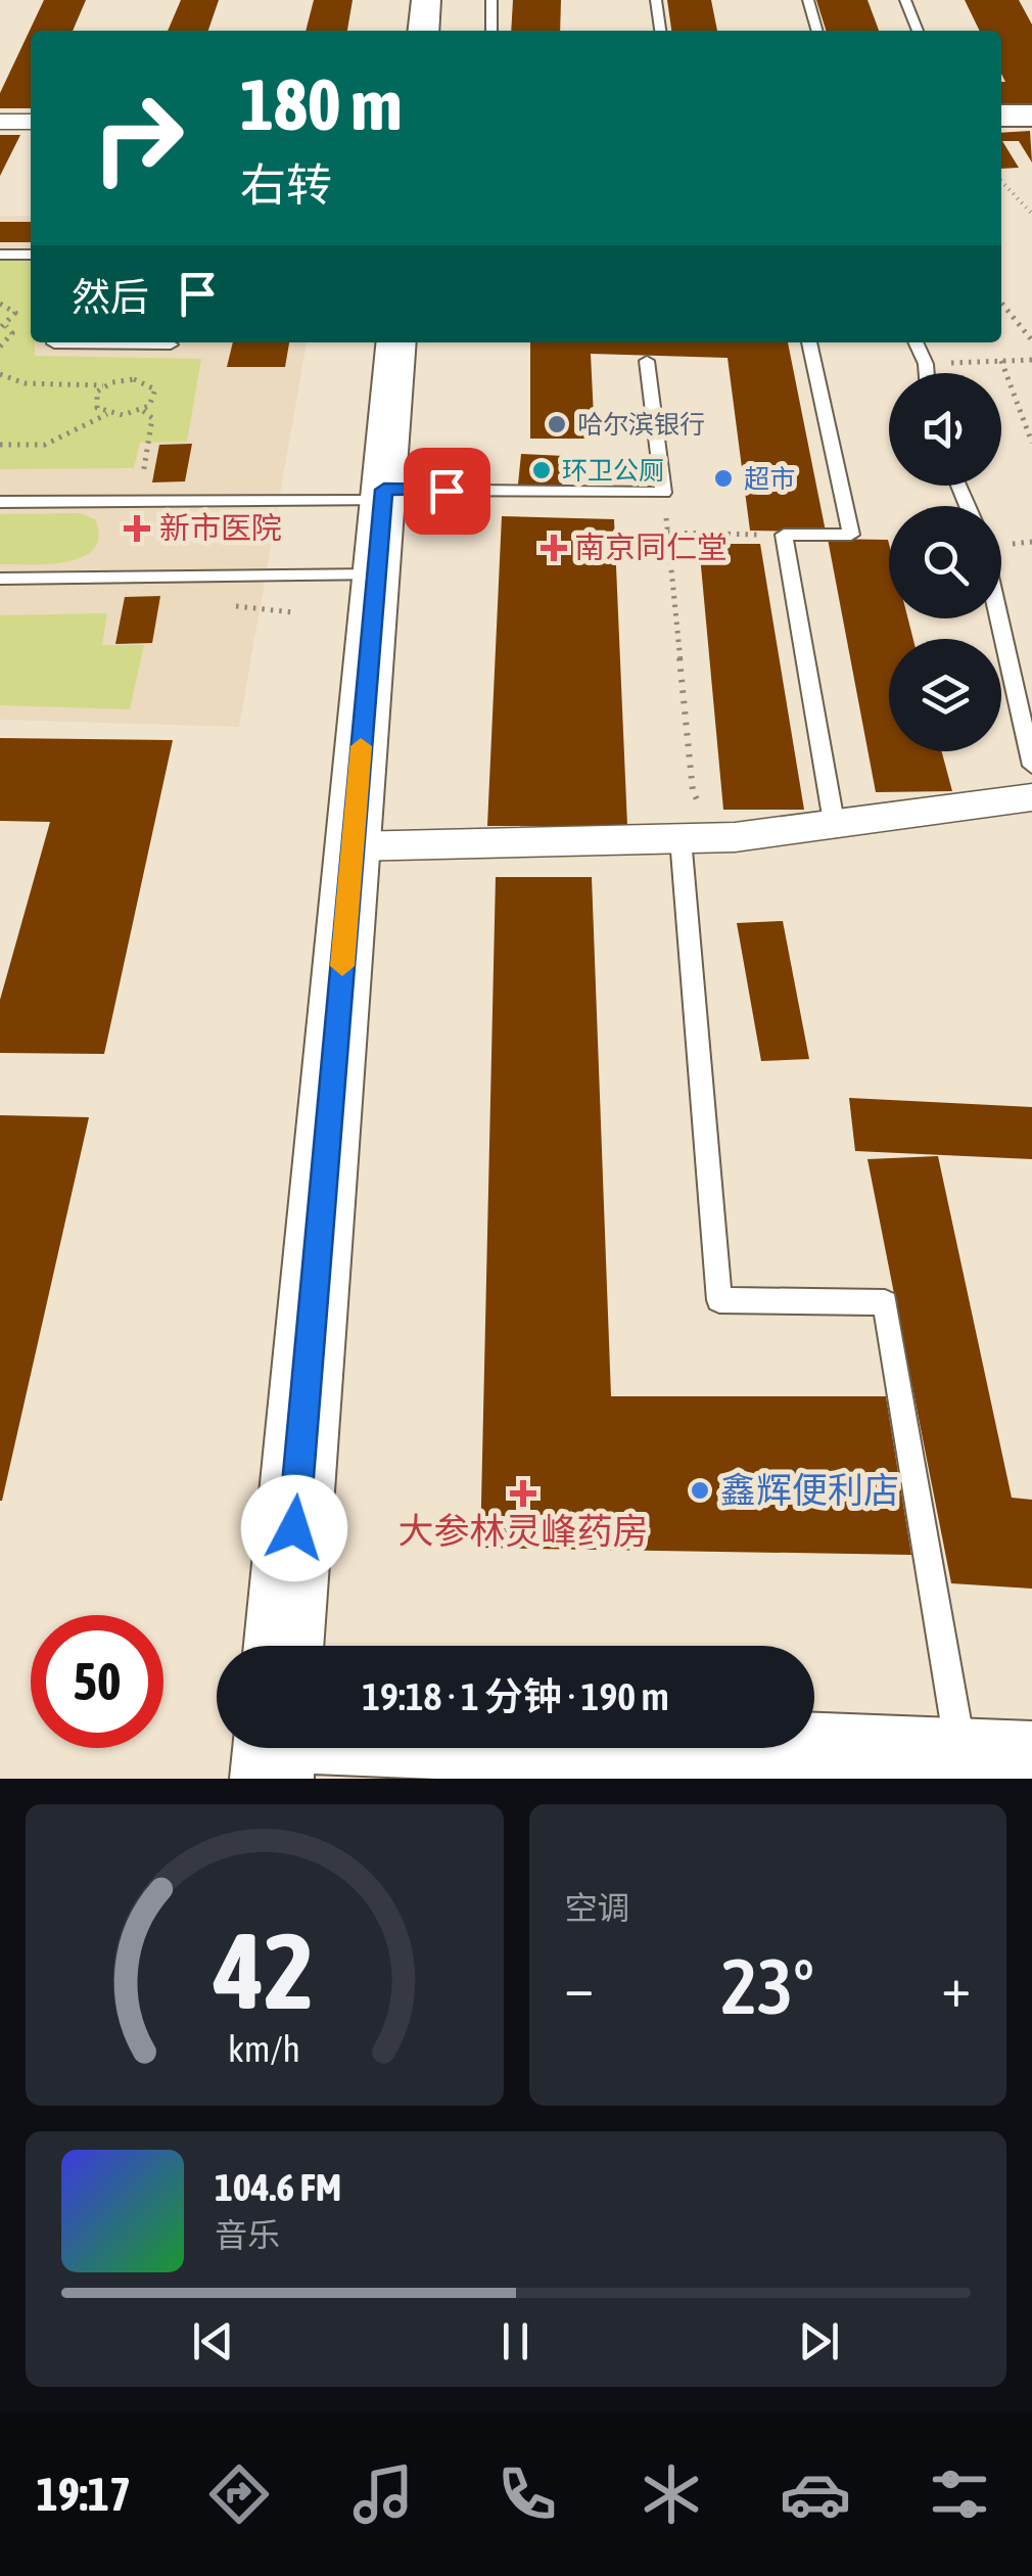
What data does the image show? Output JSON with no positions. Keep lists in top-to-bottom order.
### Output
{
  "places": {
    "other": [
      "哈尔滨银行",
      "环卫公厕",
      "超市",
      "鑫辉便利店"
    ],
    "health": ["新市医院", "南京同仁堂", "大参林灵峰药房"]
  },
  "page": {
    "turn": ["180 m", "右转"],
    "then": "然后",
    "limit": "50",
    "trip": "19:18 · 1 分钟 · 190 m",
    "tile": "空调",
    "heat": ["−", "23°", "+"],
    "song": ["104.6 FM", "音乐"],
    "tabs": "19:17",
    "gauge": ["42", "km/h"]
  }
}
